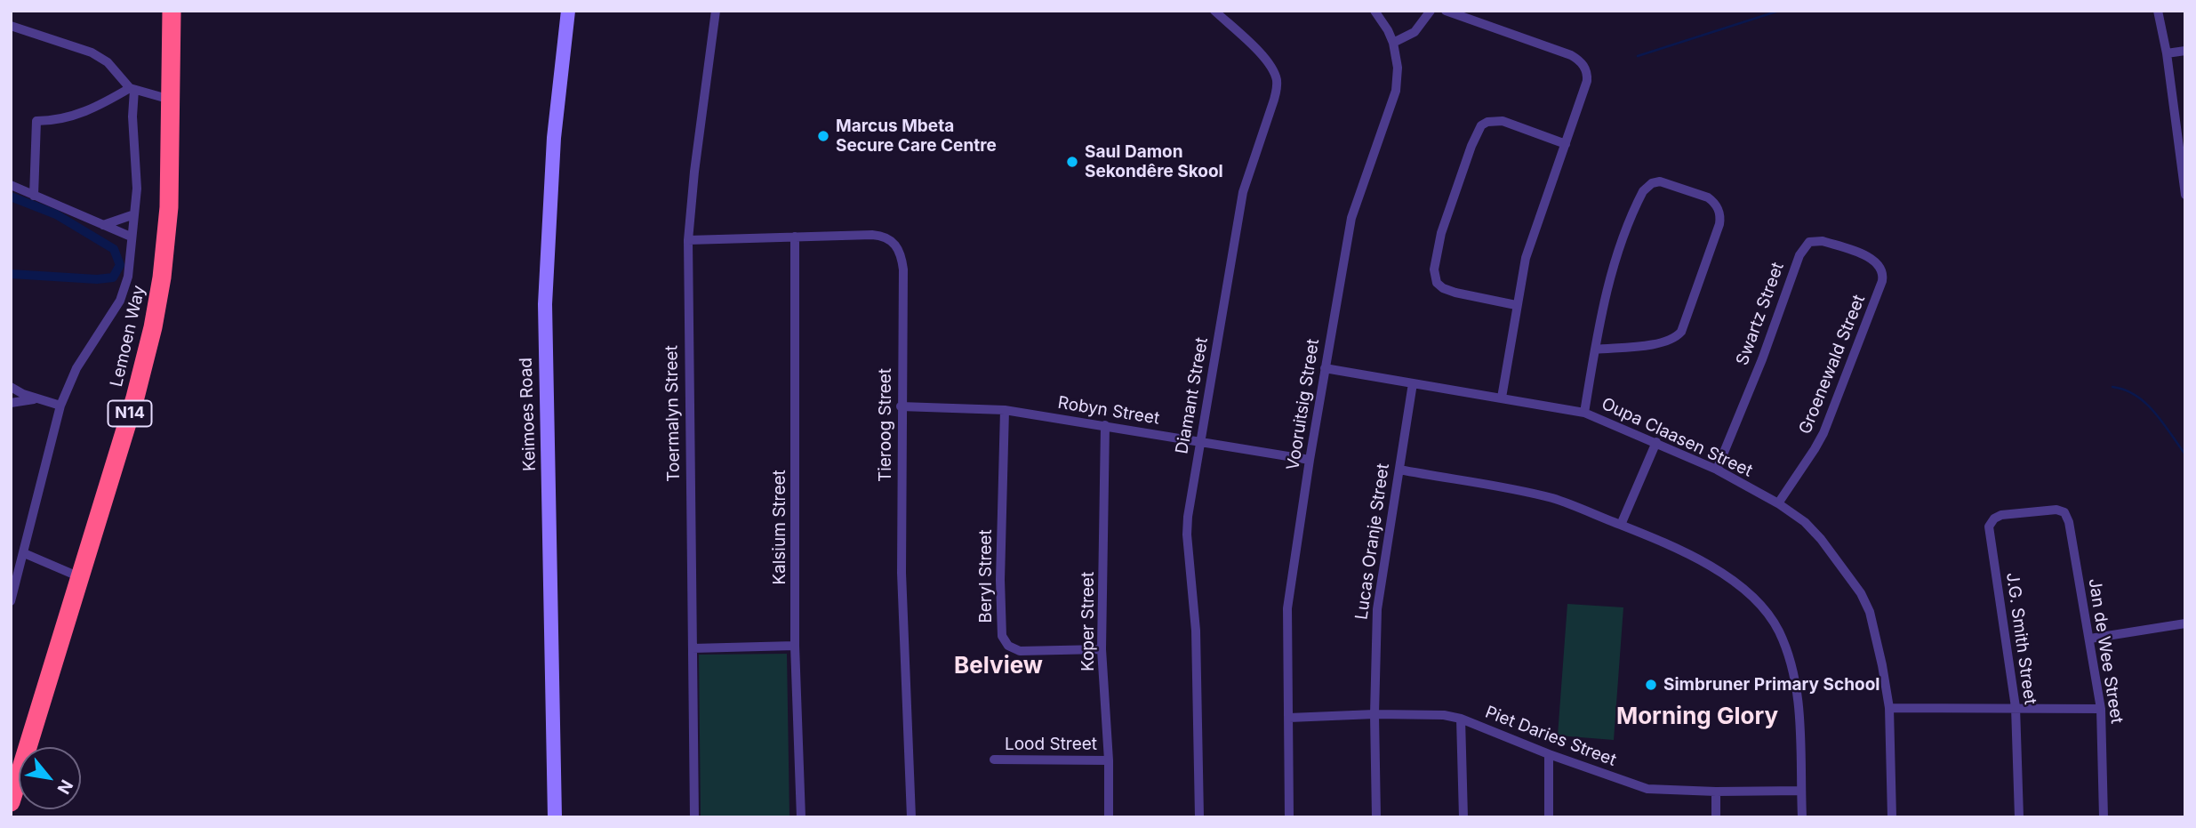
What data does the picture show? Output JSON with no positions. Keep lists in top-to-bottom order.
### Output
{
  "streets": {
    "highway": ["Lemoen Way", "N14"],
    "street": [
      "Swartz Street",
      "Groenewald Street",
      "Diamant Street",
      "Vooruitsig Street",
      "Robyn Street",
      "Toermalyn Street",
      "Keimoes Road",
      "Tieroog Street",
      "Oupa Claasen Street",
      "Kalsium Street",
      "Lucas Oranje Street",
      "Beryl Street",
      "Koper Street",
      "J.G. Smith Street",
      "Jan de Wee Street",
      "Piet Daries Street",
      "Lood Street"
    ]
  },
  "crossings": [
    ["Swartz Street", "Groenewald Street"],
    ["Swartz Street", "Oupa Claasen Street"],
    ["Groenewald Street", "Oupa Claasen Street"],
    ["Diamant Street", "Robyn Street"],
    ["Vooruitsig Street", "Robyn Street"],
    ["Vooruitsig Street", "Oupa Claasen Street"],
    ["Vooruitsig Street", "Piet Daries Street"],
    ["Robyn Street", "Tieroog Street"],
    ["Robyn Street", "Beryl Street"],
    ["Robyn Street", "Koper Street"],
    ["Toermalyn Street", "Tieroog Street"],
    ["Tieroog Street", "Kalsium Street"],
    ["Oupa Claasen Street", "Lucas Oranje Street"],
    ["Lucas Oranje Street", "Piet Daries Street"],
    ["Beryl Street", "Koper Street"],
    ["Koper Street", "Lood Street"],
    ["J.G. Smith Street", "Jan de Wee Street"]
  ],
  "districts": ["Belview", "Morning Glory"],
  "places": ["Marcus Mbeta Secure Care Centre", "Saul Damon Sekondêre Skool", "Simbruner Primary School"],
  "north": "bottom right"
}
